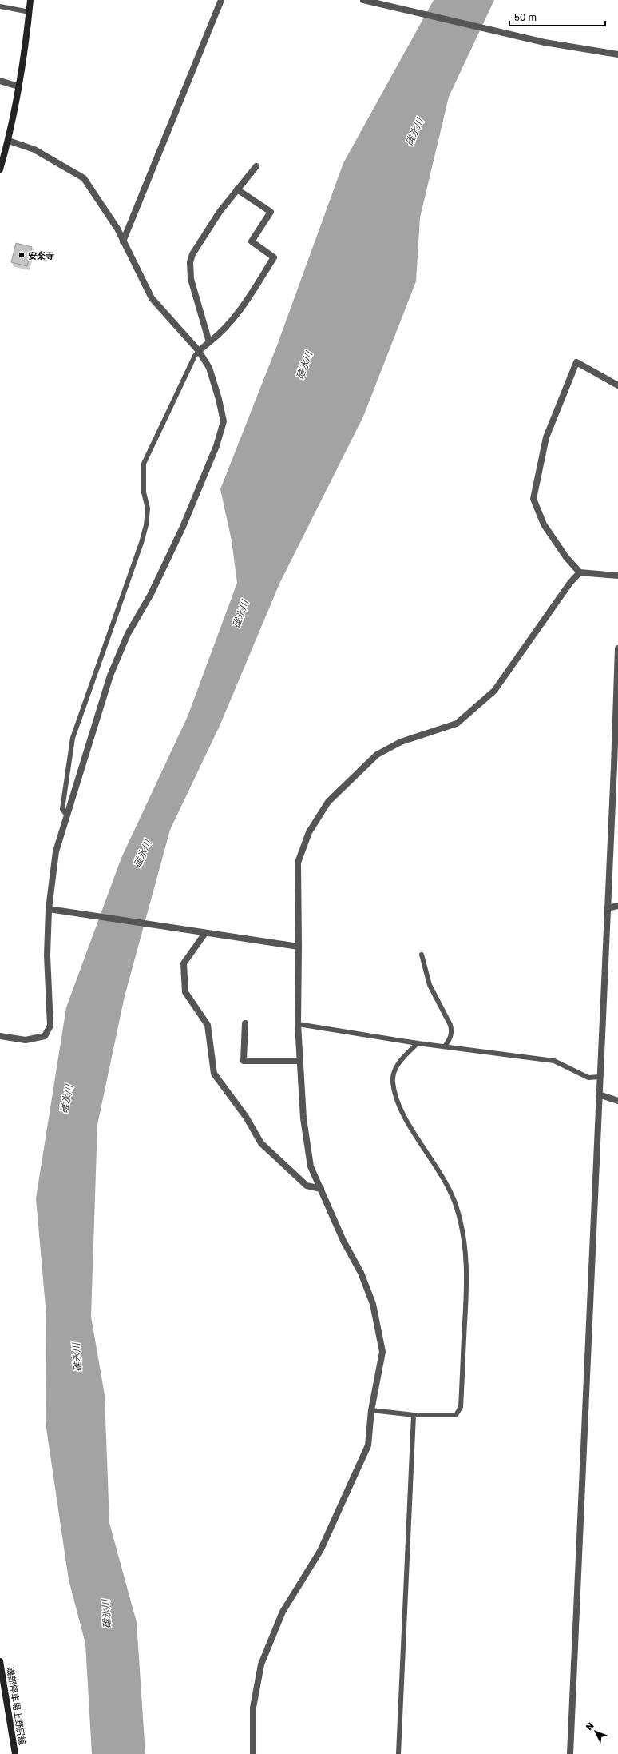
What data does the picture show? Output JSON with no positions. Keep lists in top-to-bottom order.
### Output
{
  "streets": {
    "main road": ["磯部停車場上野尻線"]
  },
  "water": ["碓氷川"],
  "places": ["安楽寺"],
  "scale_bar": "50 m",
  "north": "top left"
}
